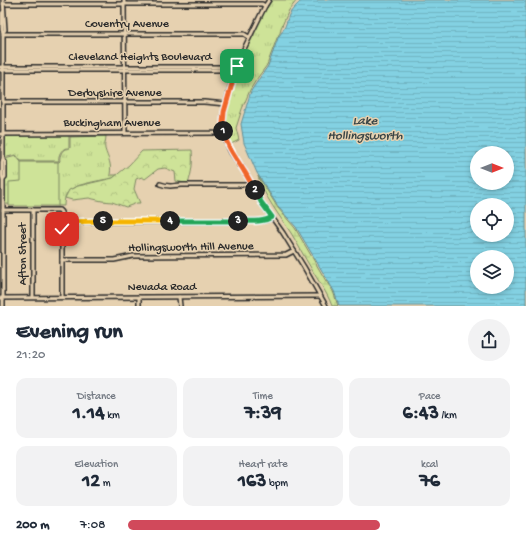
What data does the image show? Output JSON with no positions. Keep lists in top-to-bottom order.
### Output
{
  "streets": {
    "street": [
      "Coventry Avenue",
      "Cleveland Heights Boulevard",
      "Derbyshire Avenue",
      "Buckingham Avenue",
      "Hollingsworth Hill Avenue",
      "Afton Street",
      "Nevada Road"
    ]
  },
  "crossings": [
    ["Afton Street", "Nevada Road"]
  ],
  "water": ["Lake Hollingsworth"],
  "north": "right",
  "page": {
    "pins": [
      "1",
      "2",
      "3",
      "4",
      "5"
    ],
    "heading": ["Evening run", "21:20"],
    "stats": [
      ["Distance", "1.14 km"],
      ["Time", "7:39"],
      ["Pace", "6:43 /km"],
      ["Elevation", "12 m"],
      ["Heart rate", "163 bpm"],
      ["kcal", "76"]
    ],
    "list": [
      {
        "name": "200 m",
        "note": "7:08"
      }
    ]
  }
}
